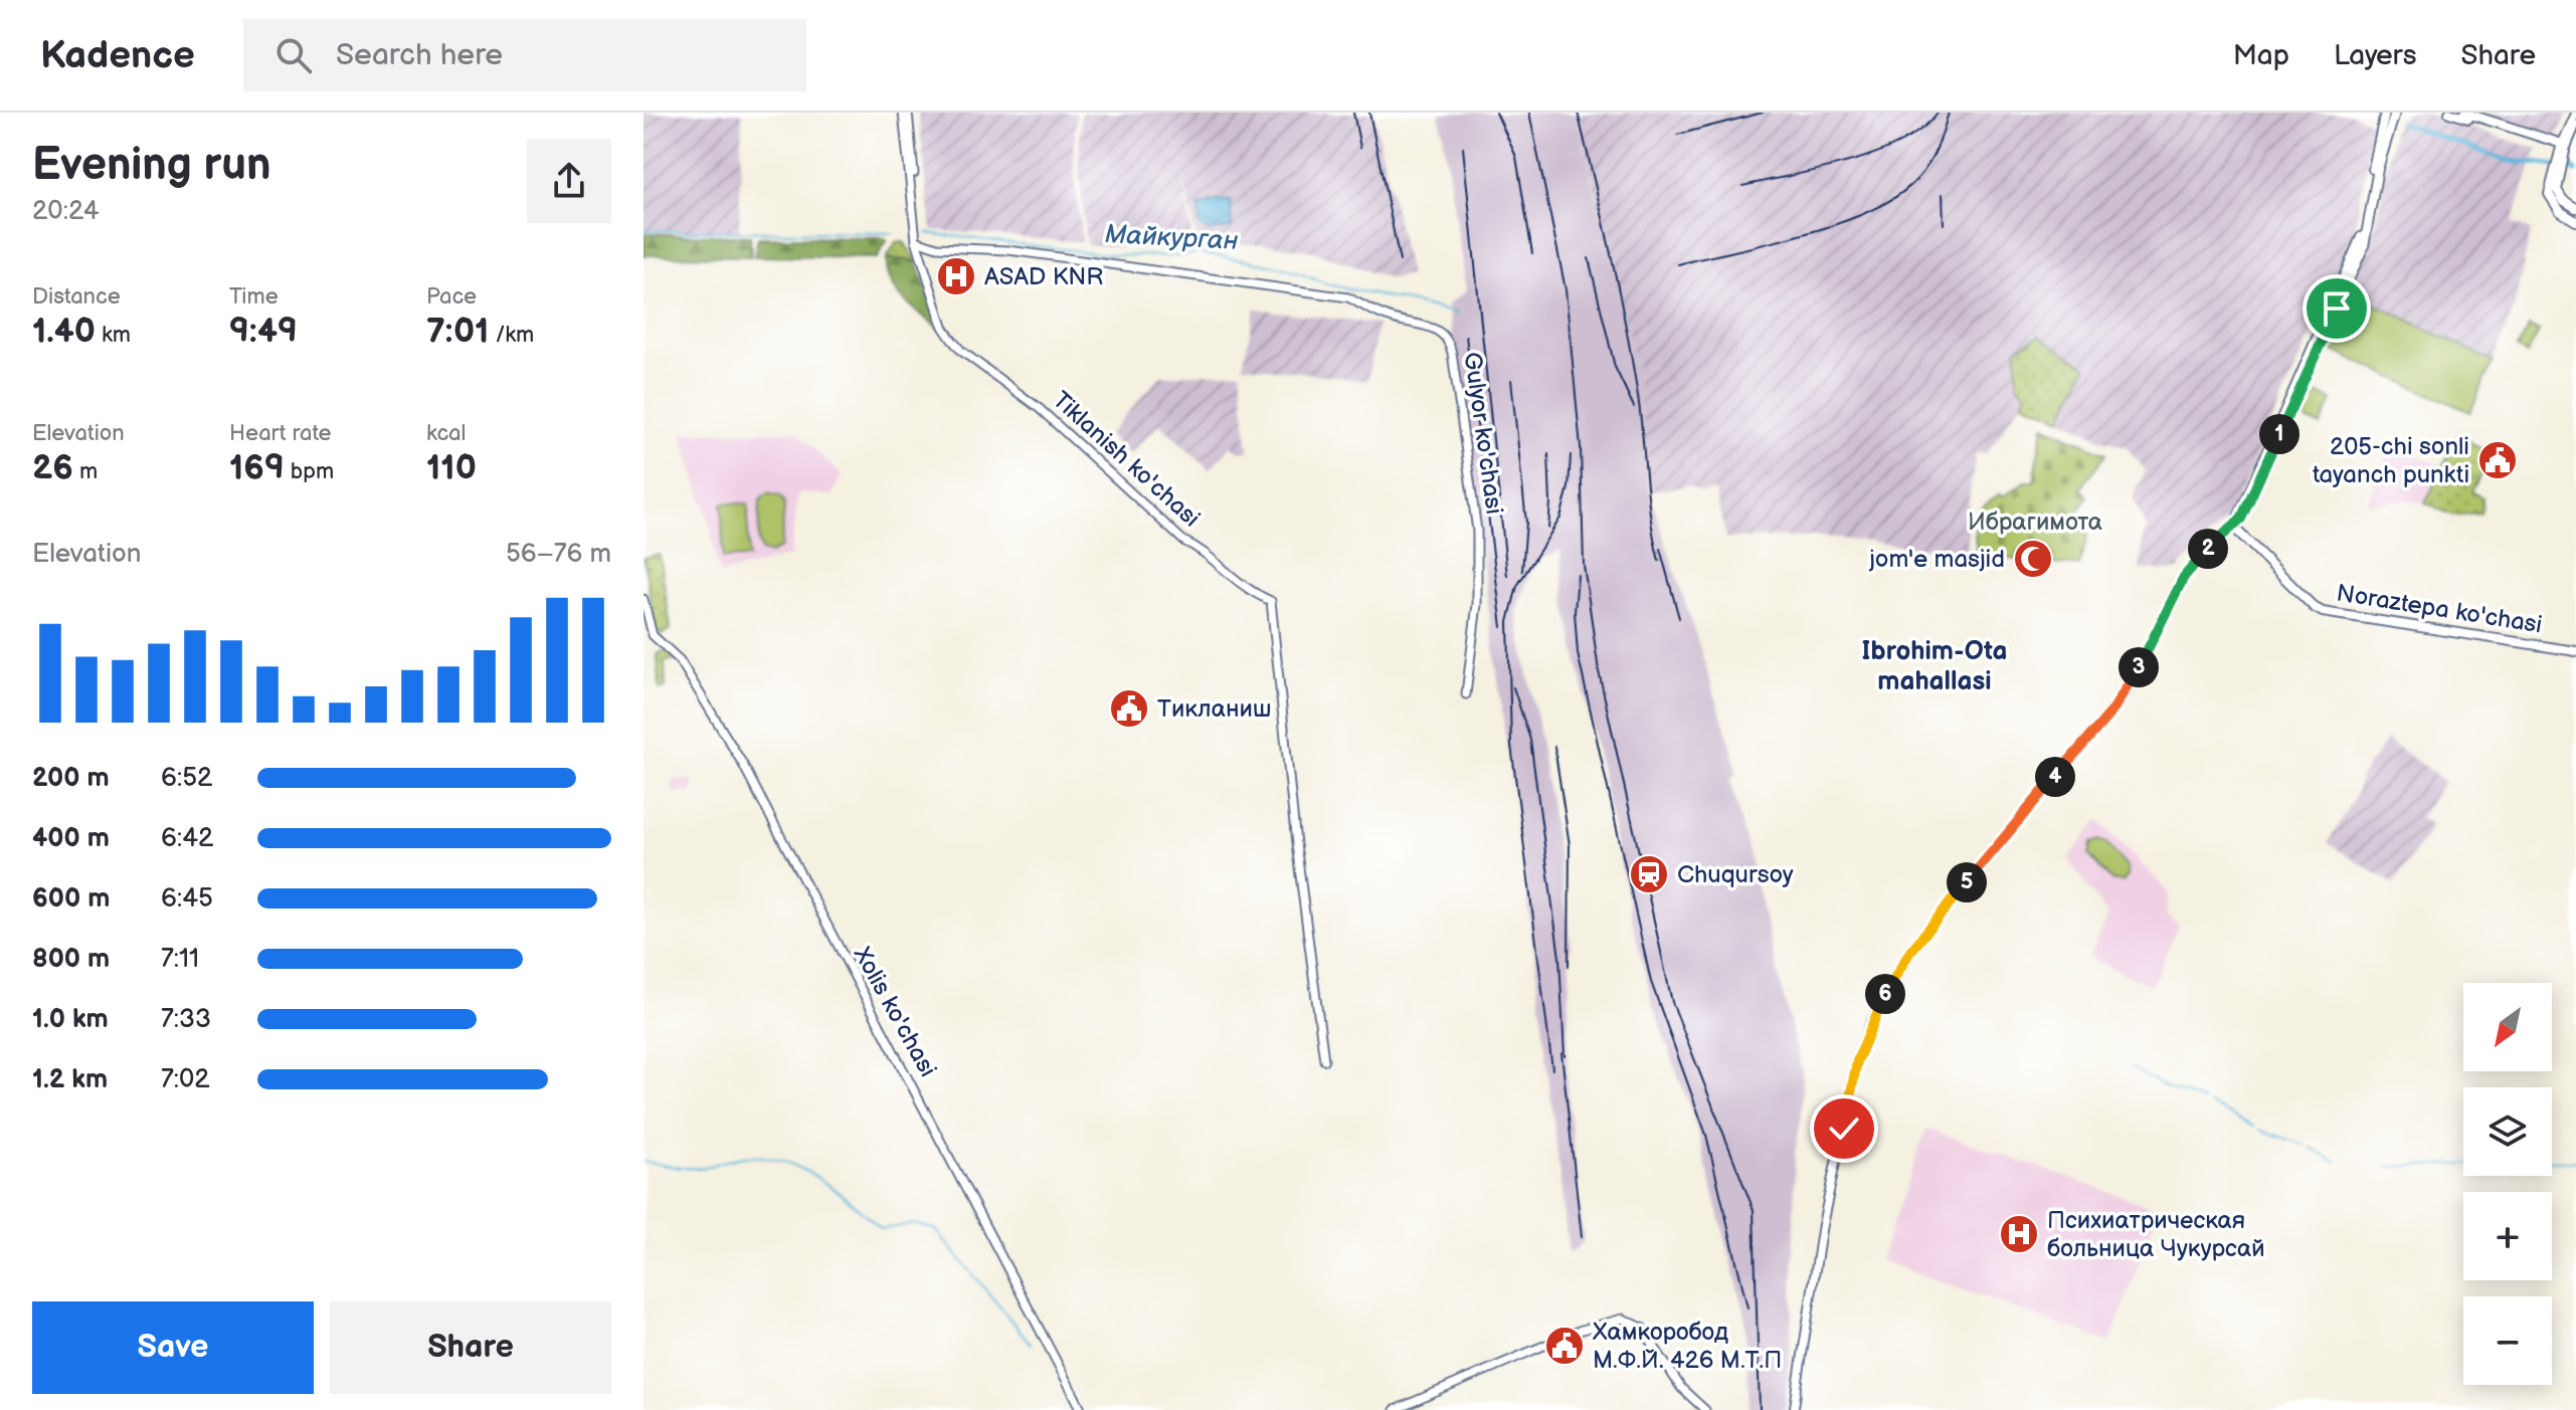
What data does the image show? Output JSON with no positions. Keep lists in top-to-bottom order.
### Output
{
  "streets": {
    "main road": ["Noraztepa ko'chasi"],
    "street": ["Gulyor ko'chasi", "Tiklanish ko'chasi", "Xolis ko'chasi"]
  },
  "crossings": [
    ["Gulyor ko'chasi", "Tiklanish ko'chasi"]
  ],
  "districts": ["Ibrohim-Ota mahallasi"],
  "water": ["Майкурган"],
  "parks": ["Ибрагимота"],
  "places": {
    "hospital": ["ASAD KNR", "Психиатрическая больница Чукурсай"],
    "public building": ["205-chi sonli tayanch punkti", "Тикланиш", "Хамкоробод М.Ф.Й. 426 М.Т.П"],
    "mosque": ["jom'e masjid"],
    "station": ["Chuqursoy"]
  },
  "north": "bottom left",
  "page": {
    "header": "Kadence",
    "search": "Search here",
    "nav": ["Map", "Layers", "Share"],
    "heading": ["Evening run", "20:24"],
    "stats": [
      ["Distance", "1.40 km"],
      ["Time", "9:49"],
      ["Pace", "7:01 /km"],
      ["Elevation", "26 m"],
      ["Heart rate", "169 bpm"],
      ["kcal", "110"]
    ],
    "pins": [
      "1",
      "2",
      "3",
      "4",
      "5",
      "6"
    ],
    "chart": ["Elevation", "56–76 m"],
    "list": [
      {
        "name": "200 m",
        "note": "6:52"
      },
      {
        "name": "400 m",
        "note": "6:42"
      },
      {
        "name": "600 m",
        "note": "6:45"
      },
      {
        "name": "800 m",
        "note": "7:11"
      },
      {
        "name": "1.0 km",
        "note": "7:33"
      },
      {
        "name": "1.2 km",
        "note": "7:02"
      }
    ],
    "map_buttons": ["+", "−"],
    "buttons": ["Save", "Share"]
  }
}
